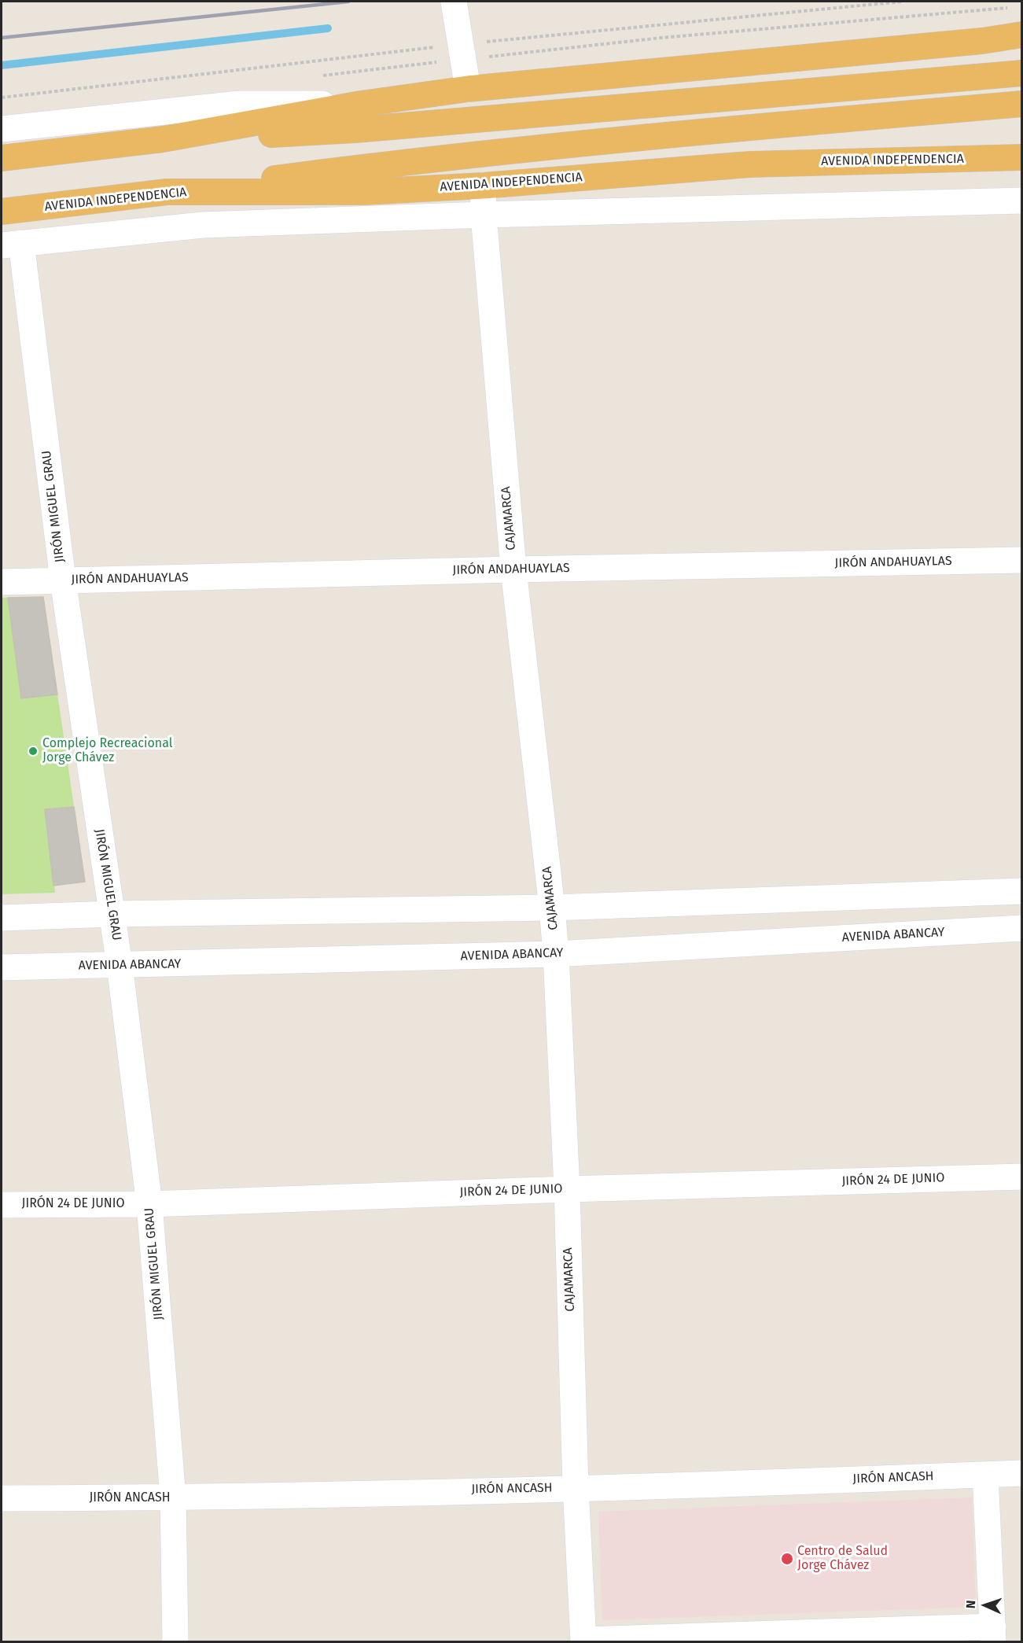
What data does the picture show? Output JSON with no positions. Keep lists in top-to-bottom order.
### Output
{
  "streets": {
    "highway": ["AVENIDA INDEPENDENCIA"],
    "street": [
      "JIRÓN MIGUEL GRAU",
      "CAJAMARCA",
      "JIRÓN ANDAHUAYLAS",
      "AVENIDA ABANCAY",
      "JIRÓN 24 DE JUNIO",
      "JIRÓN ANCASH"
    ]
  },
  "crossings": [
    ["AVENIDA INDEPENDENCIA", "CAJAMARCA"],
    ["JIRÓN MIGUEL GRAU", "JIRÓN ANDAHUAYLAS"],
    ["JIRÓN MIGUEL GRAU", "AVENIDA ABANCAY"],
    ["JIRÓN MIGUEL GRAU", "JIRÓN 24 DE JUNIO"],
    ["JIRÓN MIGUEL GRAU", "JIRÓN ANCASH"],
    ["CAJAMARCA", "JIRÓN ANDAHUAYLAS"],
    ["CAJAMARCA", "AVENIDA ABANCAY"],
    ["CAJAMARCA", "JIRÓN 24 DE JUNIO"],
    ["CAJAMARCA", "JIRÓN ANCASH"]
  ],
  "places": ["Complejo Recreacional Jorge Chávez", "Centro de Salud Jorge Chávez"],
  "north": "left"
}
